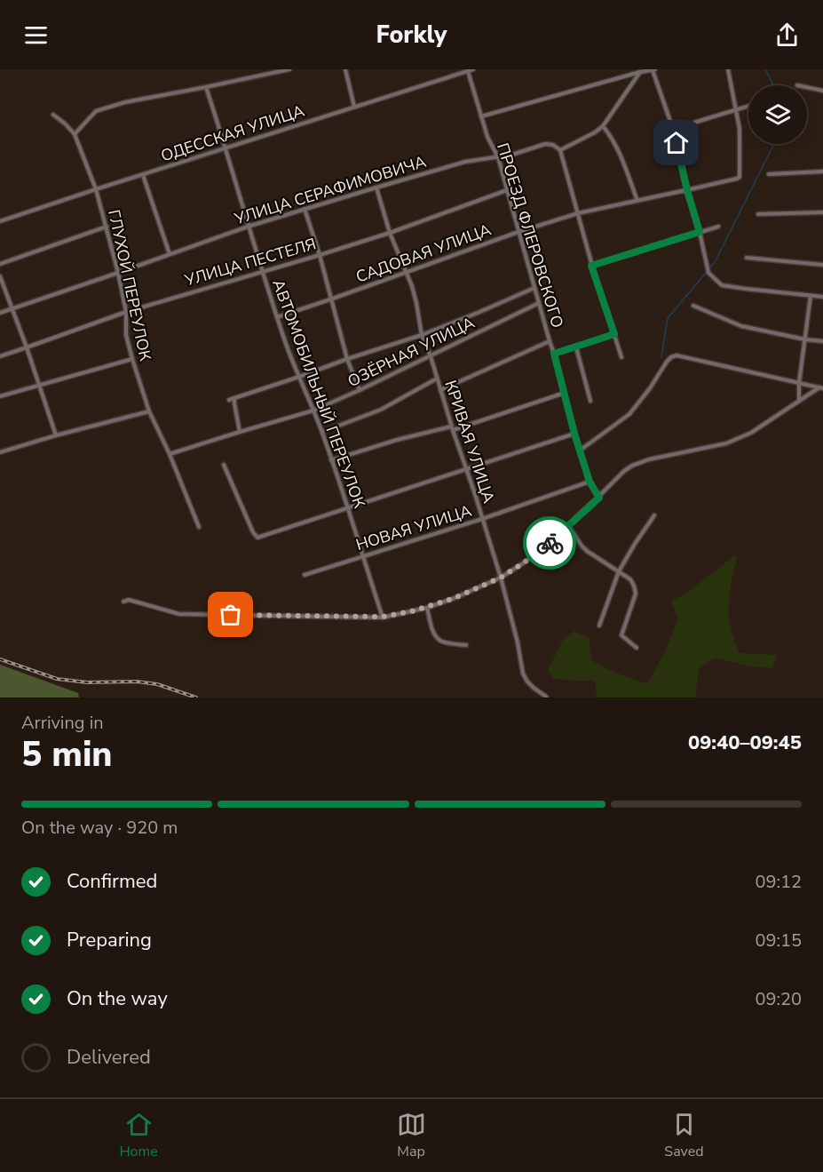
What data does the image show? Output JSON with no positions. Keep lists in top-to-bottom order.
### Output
{
  "streets": {
    "street": [
      "ОДЕССКАЯ УЛИЦА",
      "УЛИЦА СЕРАФИМОВИЧА",
      "ПРОЕЗД ФЛЕРОВСКОГО",
      "САДОВАЯ УЛИЦА",
      "УЛИЦА ПЕСТЕЛЯ",
      "ГЛУХОЙ ПЕРЕУЛОК",
      "ОЗЁРНАЯ УЛИЦА",
      "АВТОМОБИЛЬНЫЙ ПЕРЕУЛОК",
      "КРИВАЯ УЛИЦА",
      "НОВАЯ УЛИЦА"
    ]
  },
  "crossings": [
    ["ОДЕССКАЯ УЛИЦА", "ПРОЕЗД ФЛЕРОВСКОГО"],
    ["ОДЕССКАЯ УЛИЦА", "ГЛУХОЙ ПЕРЕУЛОК"],
    ["ОДЕССКАЯ УЛИЦА", "АВТОМОБИЛЬНЫЙ ПЕРЕУЛОК"],
    ["УЛИЦА СЕРАФИМОВИЧА", "ПРОЕЗД ФЛЕРОВСКОГО"],
    ["УЛИЦА СЕРАФИМОВИЧА", "ГЛУХОЙ ПЕРЕУЛОК"],
    ["УЛИЦА СЕРАФИМОВИЧА", "АВТОМОБИЛЬНЫЙ ПЕРЕУЛОК"],
    ["УЛИЦА СЕРАФИМОВИЧА", "КРИВАЯ УЛИЦА"],
    ["ПРОЕЗД ФЛЕРОВСКОГО", "САДОВАЯ УЛИЦА"],
    ["ПРОЕЗД ФЛЕРОВСКОГО", "УЛИЦА ПЕСТЕЛЯ"],
    ["ПРОЕЗД ФЛЕРОВСКОГО", "ОЗЁРНАЯ УЛИЦА"],
    ["ПРОЕЗД ФЛЕРОВСКОГО", "НОВАЯ УЛИЦА"],
    ["САДОВАЯ УЛИЦА", "АВТОМОБИЛЬНЫЙ ПЕРЕУЛОК"],
    ["САДОВАЯ УЛИЦА", "КРИВАЯ УЛИЦА"],
    ["УЛИЦА ПЕСТЕЛЯ", "ГЛУХОЙ ПЕРЕУЛОК"],
    ["УЛИЦА ПЕСТЕЛЯ", "АВТОМОБИЛЬНЫЙ ПЕРЕУЛОК"],
    ["УЛИЦА ПЕСТЕЛЯ", "КРИВАЯ УЛИЦА"],
    ["ГЛУХОЙ ПЕРЕУЛОК", "ОЗЁРНАЯ УЛИЦА"],
    ["ОЗЁРНАЯ УЛИЦА", "АВТОМОБИЛЬНЫЙ ПЕРЕУЛОК"],
    ["ОЗЁРНАЯ УЛИЦА", "КРИВАЯ УЛИЦА"],
    ["АВТОМОБИЛЬНЫЙ ПЕРЕУЛОК", "НОВАЯ УЛИЦА"],
    ["КРИВАЯ УЛИЦА", "НОВАЯ УЛИЦА"]
  ],
  "page": {
    "header": "Forkly",
    "heading": ["5 min", "Arriving in", "09:40–09:45"],
    "bar": "On the way · 920 m",
    "list": [
      ["Confirmed", "09:12"],
      ["Preparing", "09:15"],
      ["On the way", "09:20"],
      "Delivered"
    ],
    "tabs": ["Home", "Map", "Saved"]
  }
}
